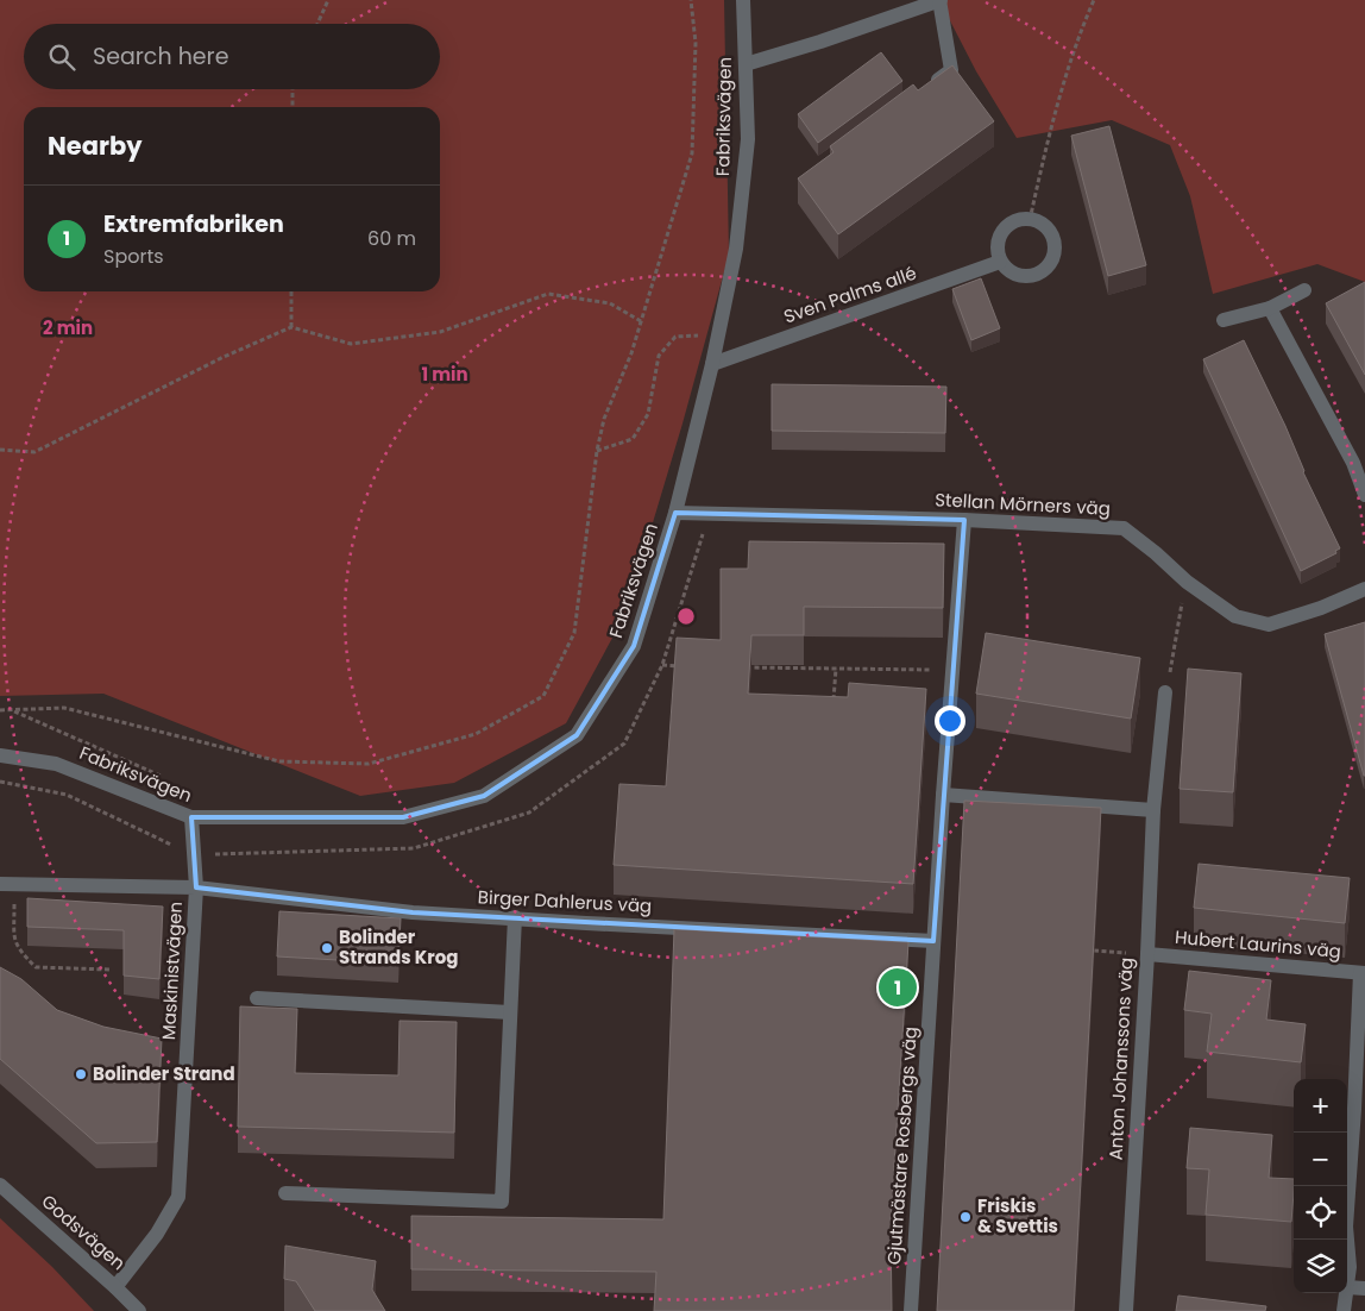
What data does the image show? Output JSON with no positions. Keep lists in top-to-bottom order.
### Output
{
  "streets": {
    "street": [
      "Fabriksvägen",
      "Sven Palms allé",
      "Stellan Mörners väg",
      "Birger Dahlerus väg",
      "Hubert Laurins väg",
      "Maskinistvägen",
      "Anton Johanssons väg",
      "Gjutmästare Rosbergs väg",
      "Godsvägen"
    ]
  },
  "crossings": [
    ["Fabriksvägen", "Sven Palms allé"],
    ["Fabriksvägen", "Stellan Mörners väg"],
    ["Stellan Mörners väg", "Gjutmästare Rosbergs väg"],
    ["Birger Dahlerus väg", "Maskinistvägen"],
    ["Birger Dahlerus väg", "Gjutmästare Rosbergs väg"],
    ["Hubert Laurins väg", "Anton Johanssons väg"],
    ["Maskinistvägen", "Godsvägen"]
  ],
  "places": ["Bolinder Strands Krog", "Bolinder Strand", "Friskis & Svettis"],
  "page": {
    "search": "Search here",
    "heading": "Nearby",
    "list": [
      {
        "mark": "1",
        "name": "Extremfabriken",
        "note": "Sports",
        "value": "60 m"
      }
    ],
    "pins": "1",
    "map_buttons": ["+", "−"]
  },
  "rings": ["2 min", "1 min"]
}
